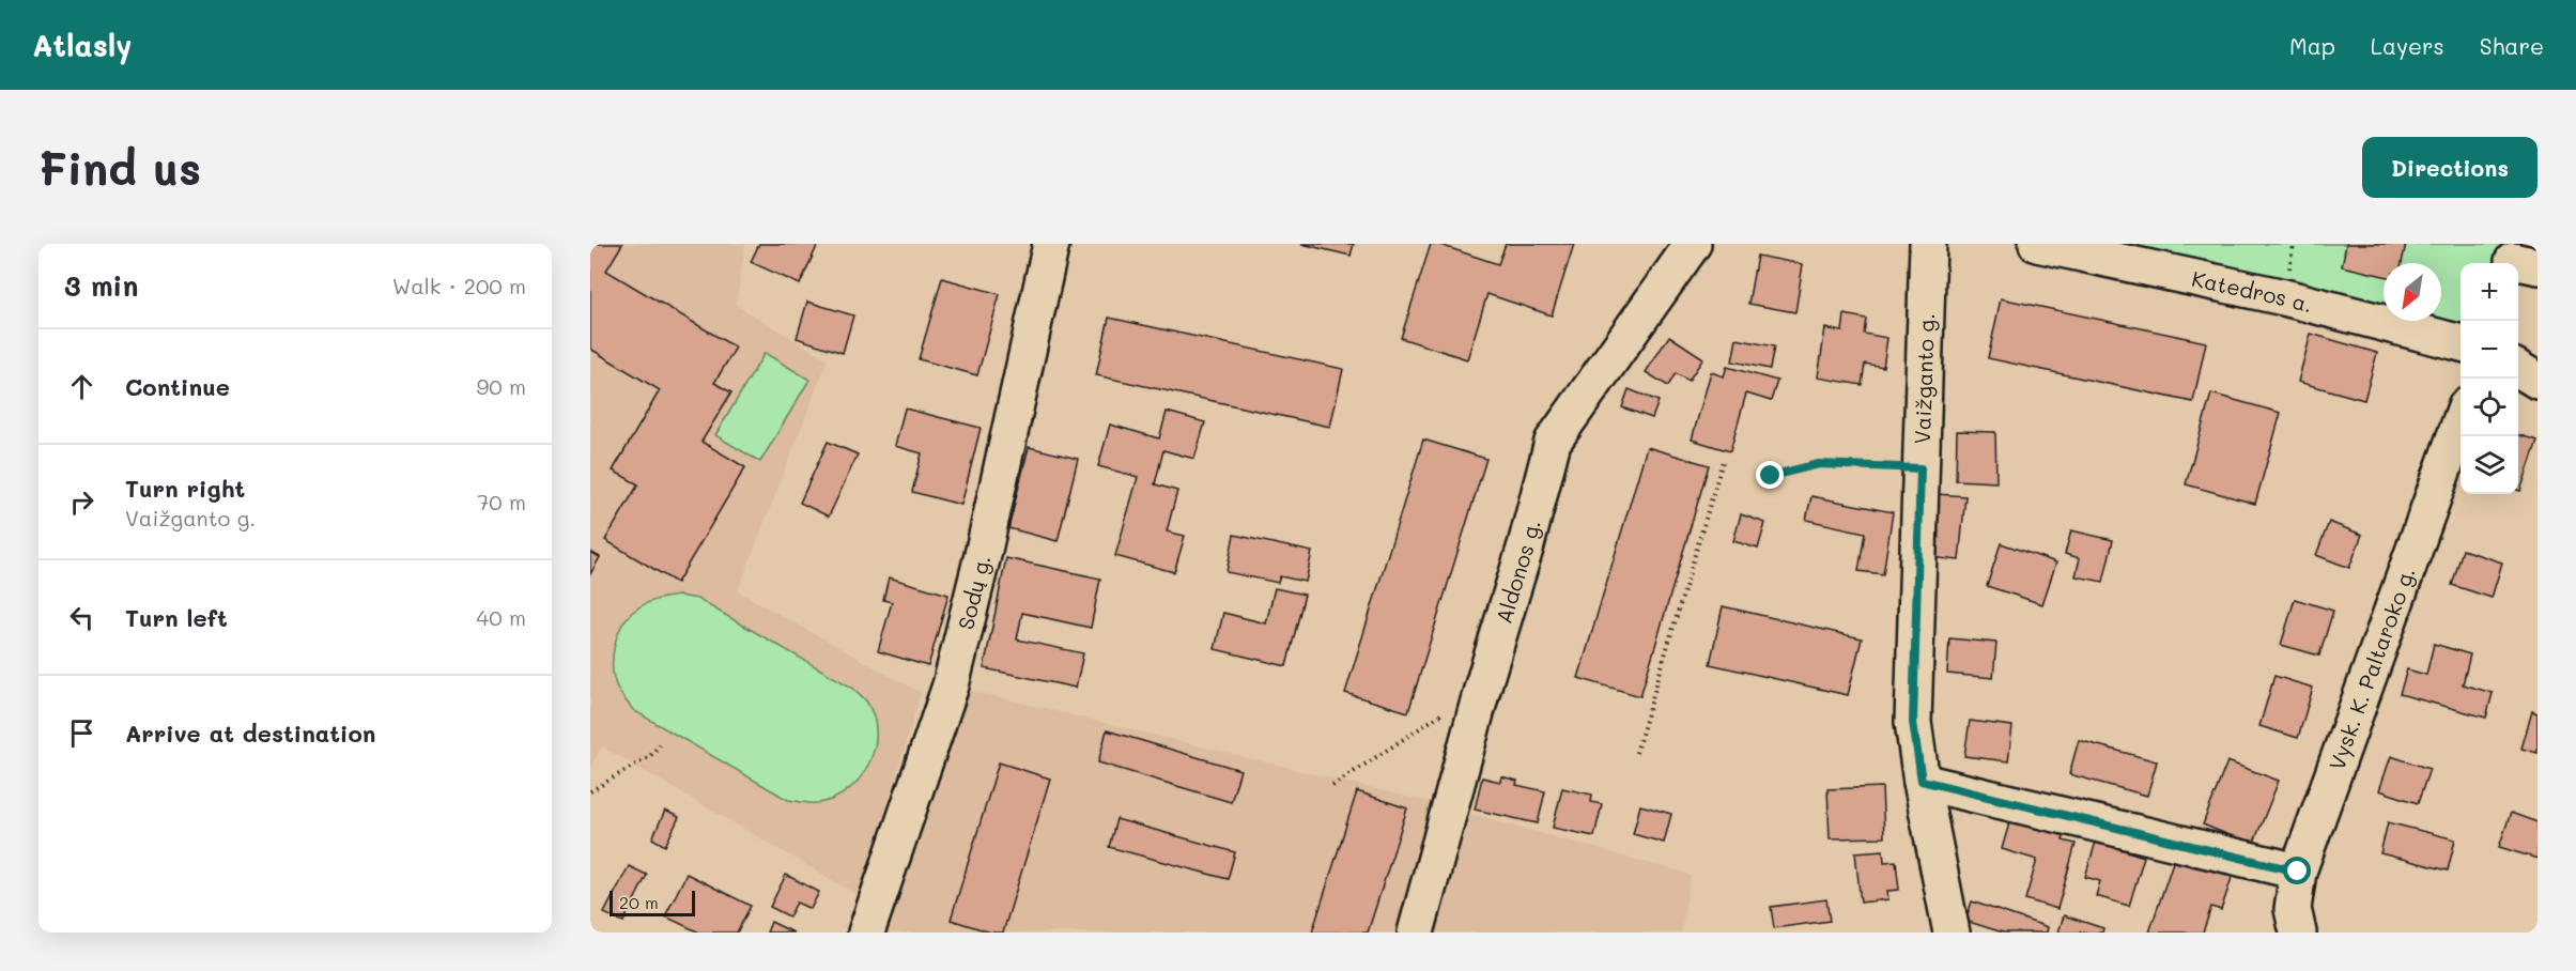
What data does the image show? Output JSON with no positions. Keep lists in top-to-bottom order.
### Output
{
  "streets": {
    "street": [
      "Katedros a.",
      "Vaižganto g.",
      "Aldonos g.",
      "Sodų g.",
      "Vysk. K. Paltaroko g."
    ]
  },
  "scale_bar": "20 m",
  "north": "bottom left",
  "page": {
    "header": "Atlasly",
    "nav": ["Map", "Layers", "Share"],
    "buttons": "Directions",
    "title": "Find us",
    "heading": ["3 min", "Walk · 200 m"],
    "map_buttons": ["+", "−"],
    "list": [
      ["Continue", "90 m"],
      ["Turn right", "Vaižganto g.", "70 m"],
      ["Turn left", "40 m"],
      "Arrive at destination"
    ],
    "scale": "20 m"
  }
}
